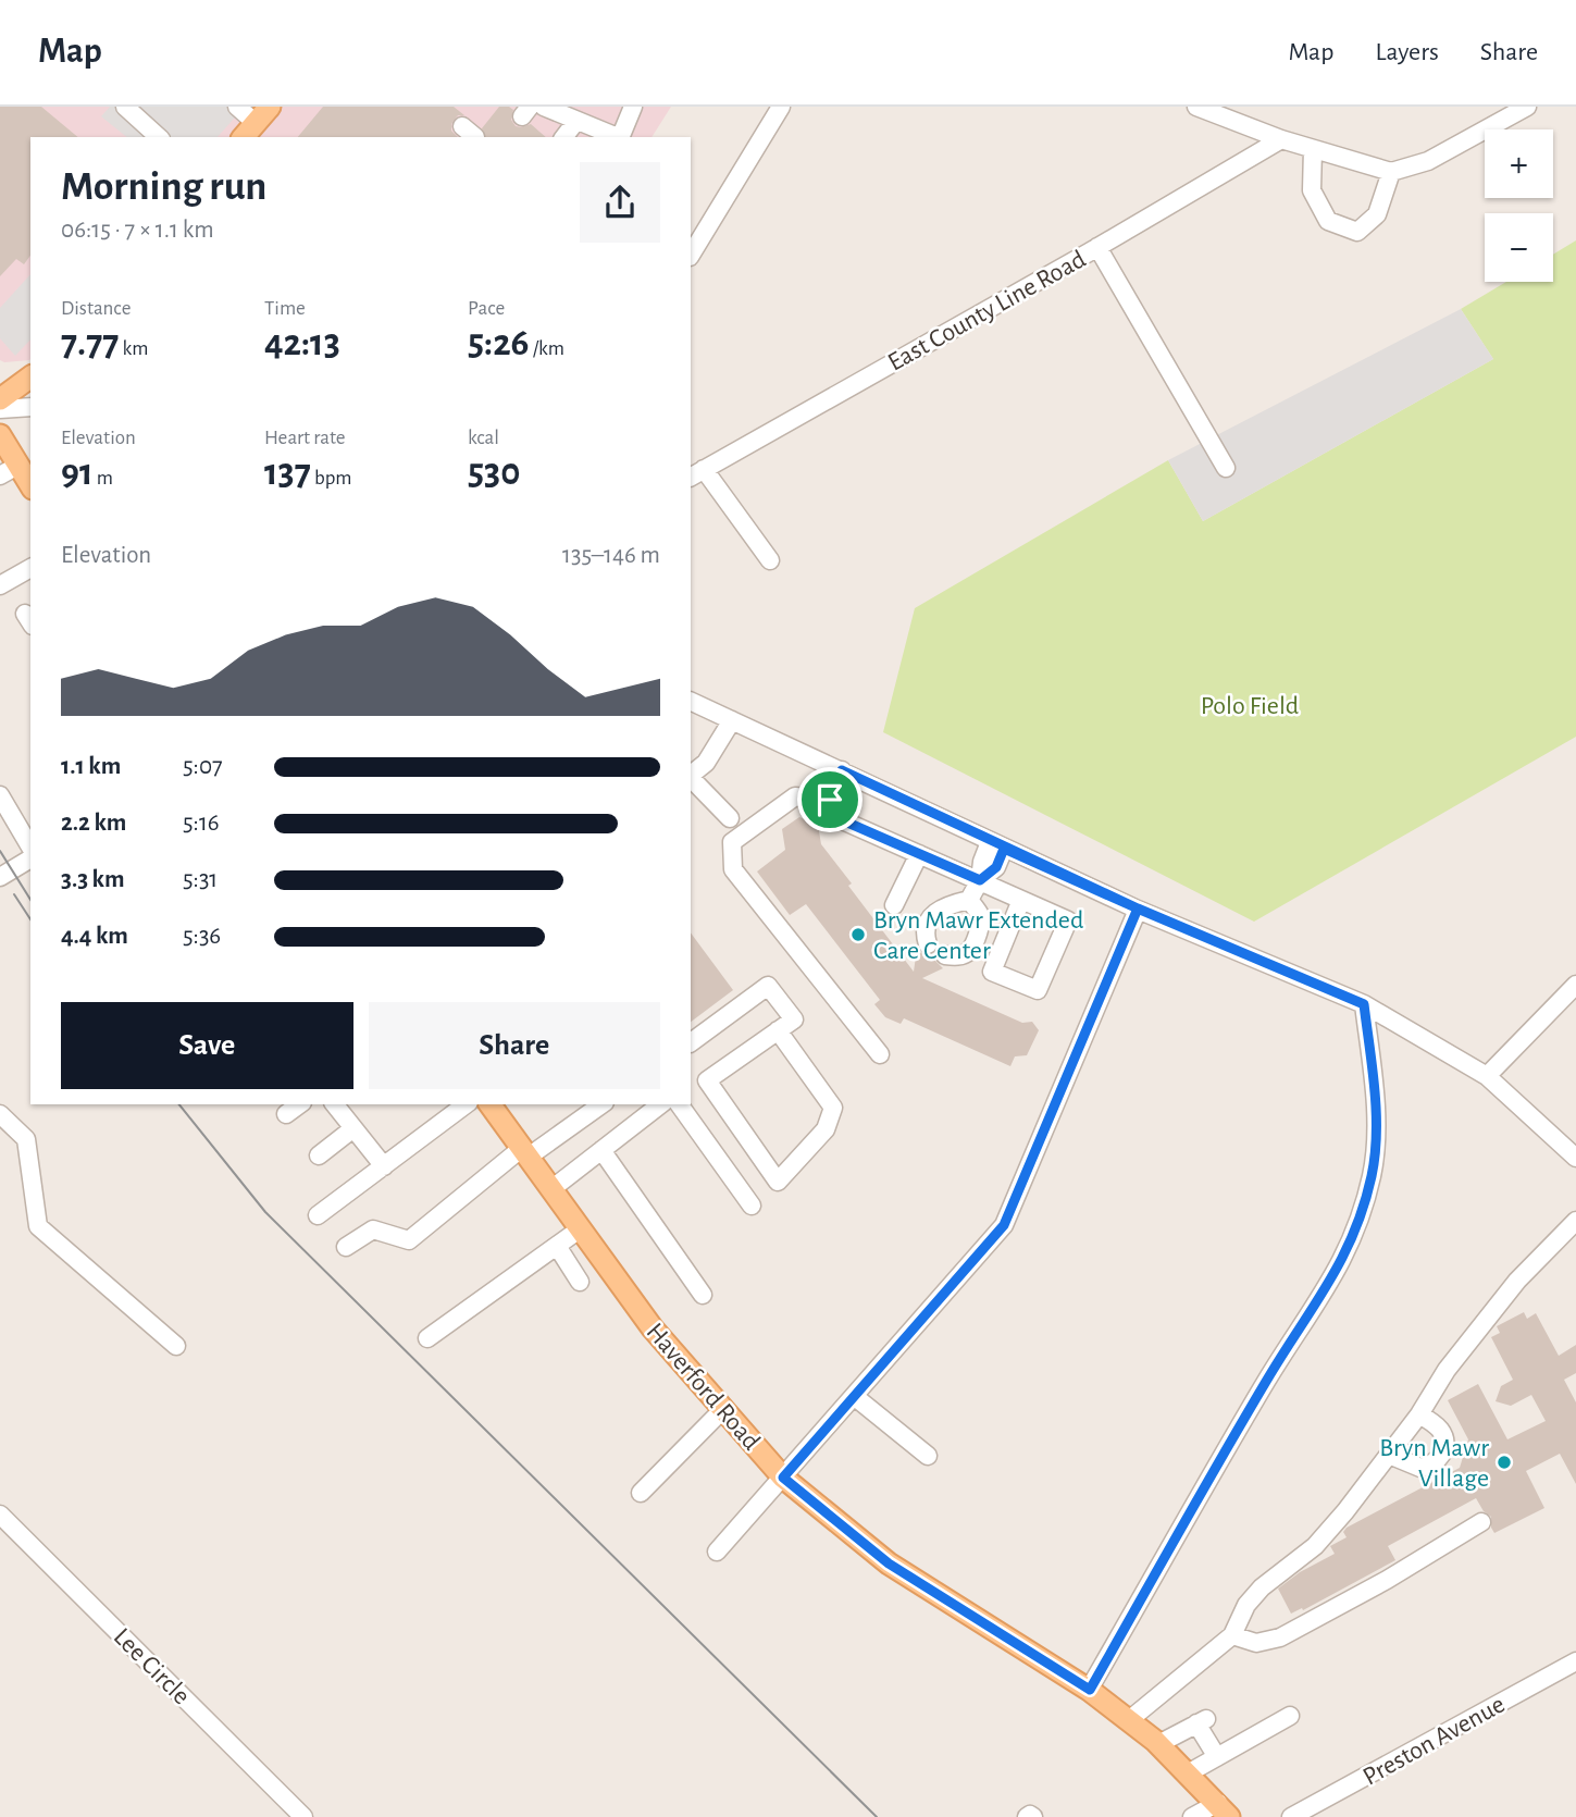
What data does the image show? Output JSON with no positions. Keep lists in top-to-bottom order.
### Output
{
  "streets": {
    "main road": ["Haverford Road"],
    "street": ["East County Line Road", "Lee Circle", "Preston Avenue"]
  },
  "parks": ["Polo Field"],
  "places": ["Bryn Mawr Extended Care Center", "Bryn Mawr Village"],
  "page": {
    "header": "Map",
    "nav": ["Map", "Layers", "Share"],
    "map_buttons": ["+", "−"],
    "heading": ["Morning run", "06:15 · 7 × 1.1 km"],
    "stats": [
      ["Distance", "7.77 km"],
      ["Time", "42:13"],
      ["Pace", "5:26 /km"],
      ["Elevation", "91 m"],
      ["Heart rate", "137 bpm"],
      ["kcal", "530"]
    ],
    "chart": ["Elevation", "135–146 m"],
    "list": [
      {
        "name": "1.1 km",
        "note": "5:07"
      },
      {
        "name": "2.2 km",
        "note": "5:16"
      },
      {
        "name": "3.3 km",
        "note": "5:31"
      },
      {
        "name": "4.4 km",
        "note": "5:36"
      }
    ],
    "buttons": ["Save", "Share"]
  }
}
